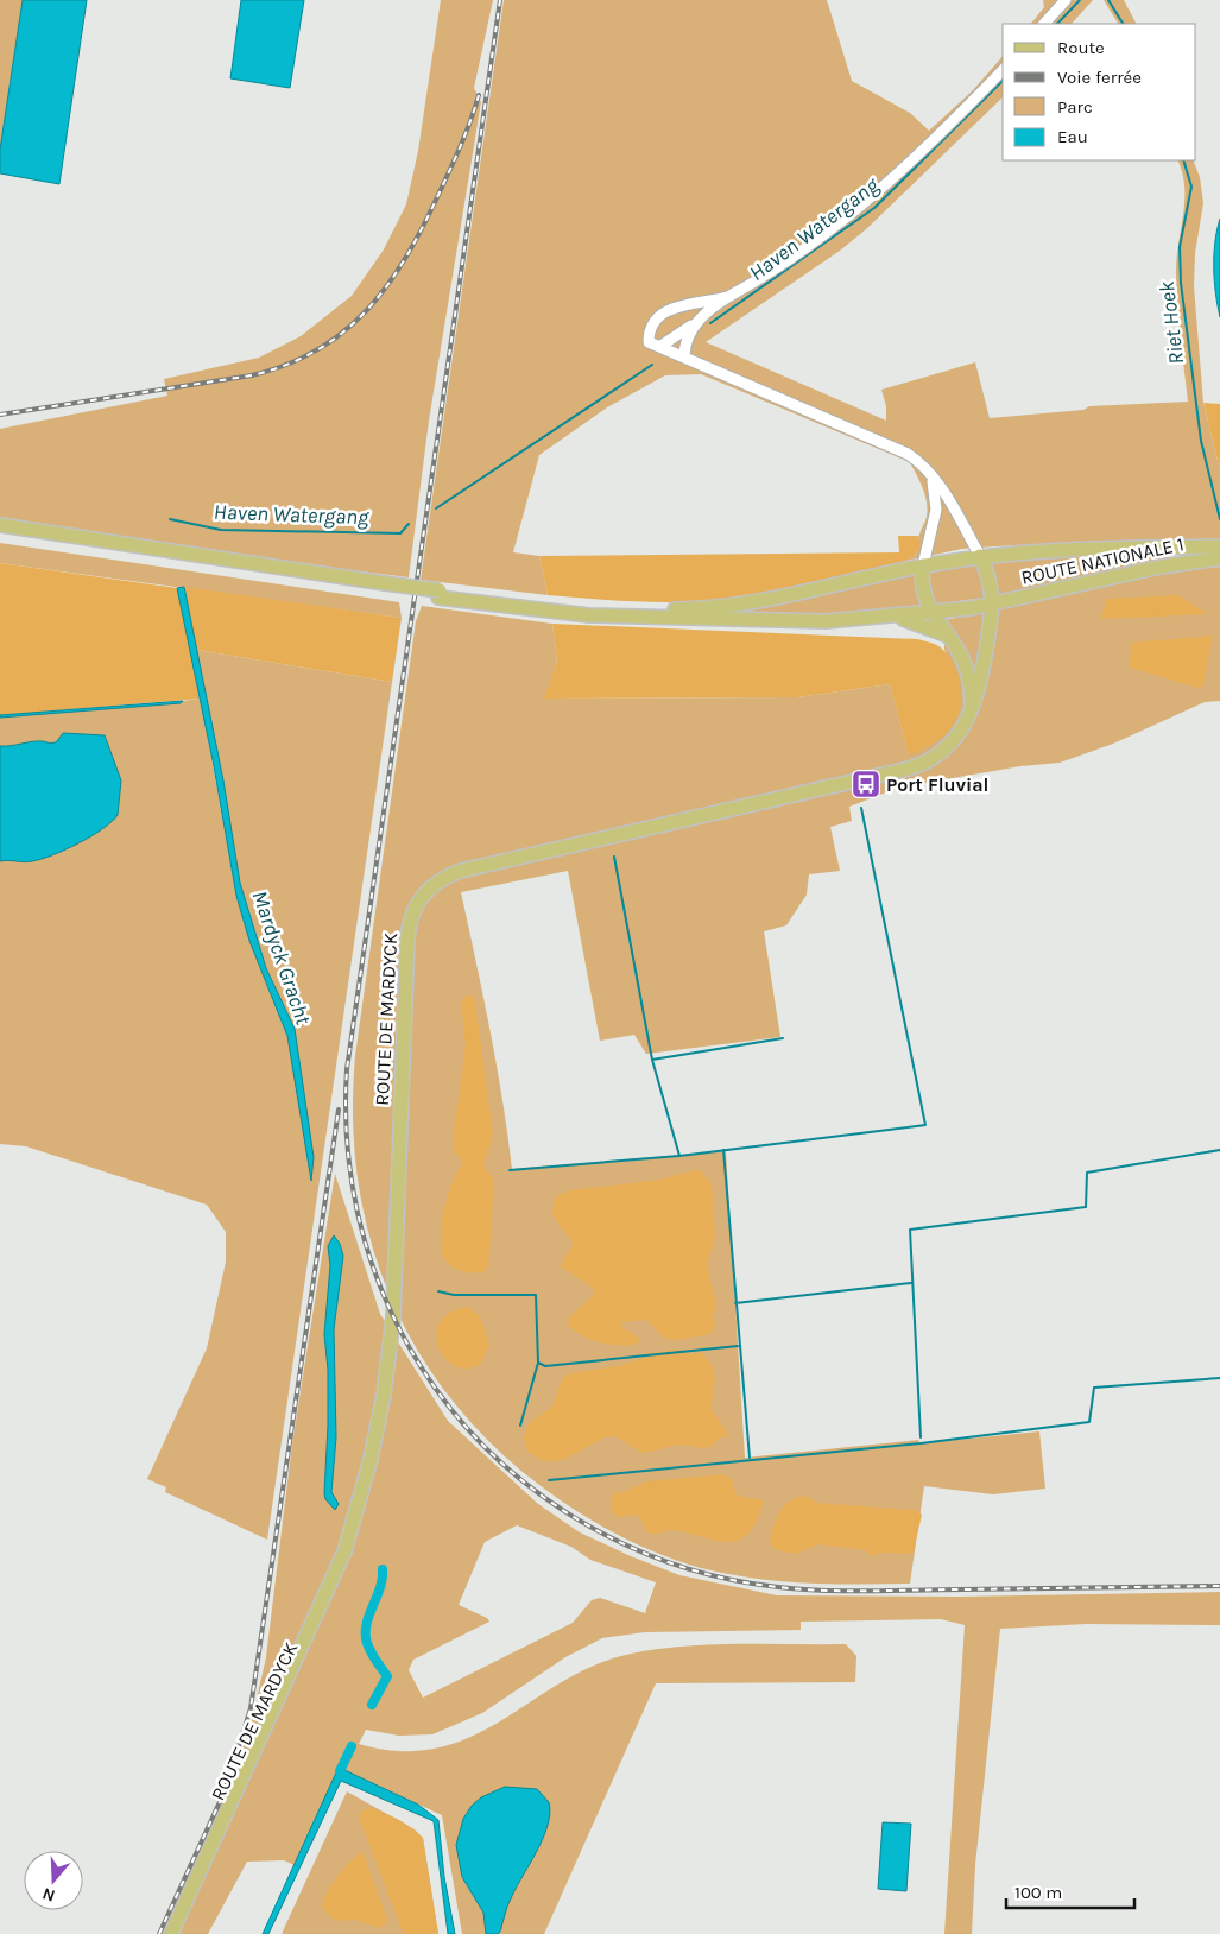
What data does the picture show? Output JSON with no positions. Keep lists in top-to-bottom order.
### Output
{
  "streets": {
    "main road": ["ROUTE NATIONALE 1", "ROUTE DE MARDYCK"]
  },
  "crossings": [
    ["ROUTE NATIONALE 1", "ROUTE DE MARDYCK"]
  ],
  "water": ["Haven Watergang", "Riet Hoek", "Mardyck Gracht"],
  "places": {
    "bus stop": ["Port Fluvial"]
  },
  "legend": [
    "Route",
    "Voie ferrée",
    "Parc",
    "Eau"
  ],
  "scale_bar": "100 m",
  "north": "bottom"
}
